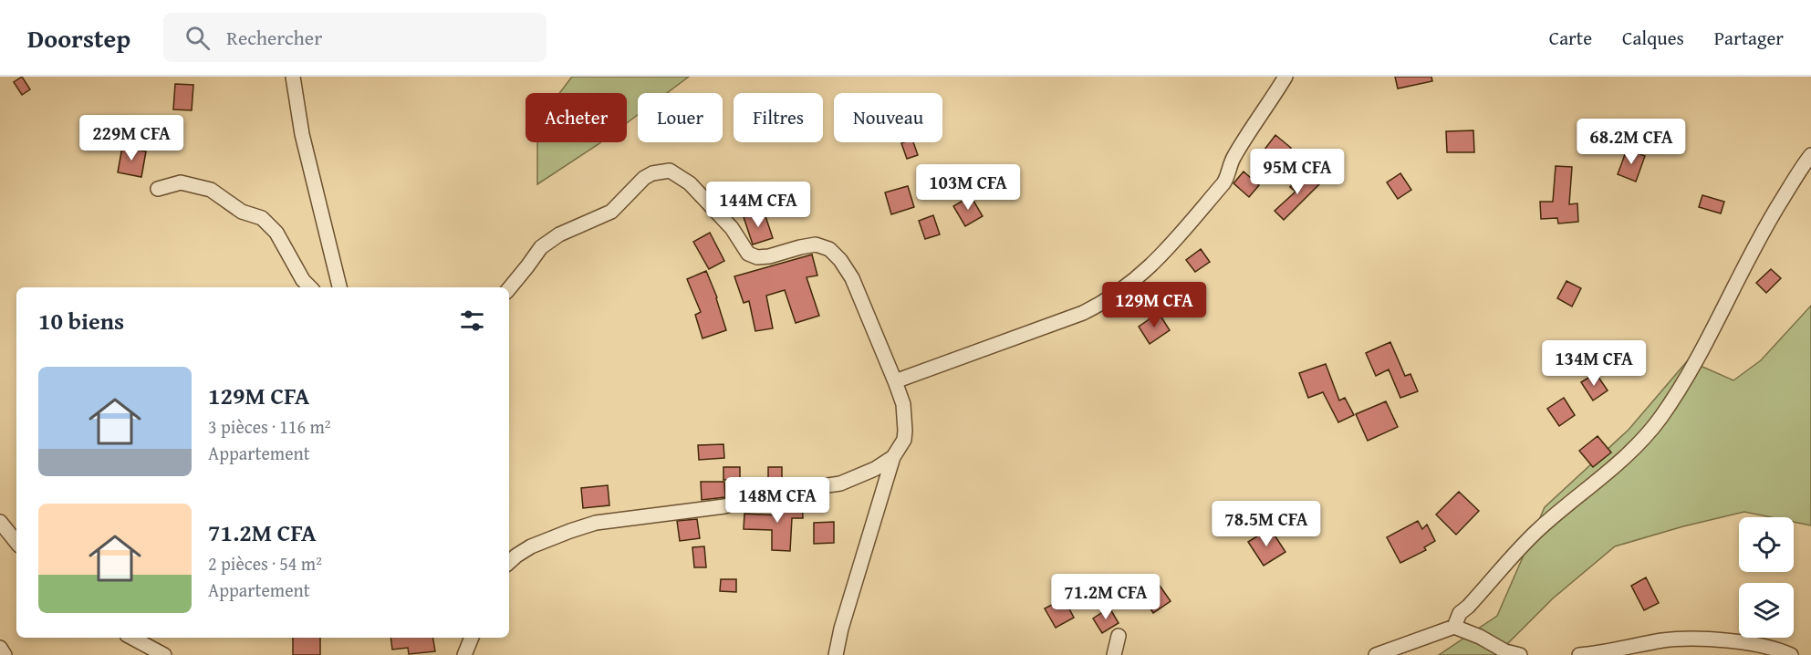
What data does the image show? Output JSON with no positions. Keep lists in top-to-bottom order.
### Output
{
  "page": {
    "header": "Doorstep",
    "search": "Rechercher",
    "nav": ["Carte", "Calques", "Partager"],
    "chip": [
      "Acheter",
      "Louer",
      "Filtres",
      "Nouveau"
    ],
    "price": [
      "229M CFA",
      "68.2M CFA",
      "95M CFA",
      "103M CFA",
      "144M CFA",
      "129M CFA",
      "134M CFA",
      "148M CFA",
      "78.5M CFA",
      "71.2M CFA"
    ],
    "heading": "10 biens",
    "list": [
      {
        "name": "129M CFA",
        "note": "3 pièces · 116 m² · Appartement"
      },
      {
        "name": "71.2M CFA",
        "note": "2 pièces · 54 m² · Appartement"
      }
    ]
  }
}
